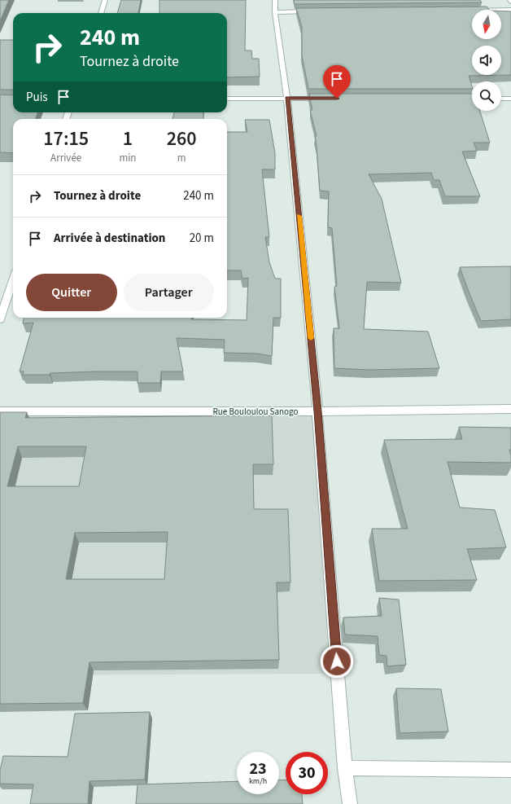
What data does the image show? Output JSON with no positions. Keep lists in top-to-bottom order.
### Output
{
  "streets": {
    "street": ["Rue Bouloulou Sanogo"]
  },
  "north": "bottom",
  "page": {
    "turn": ["240 m", "Tournez à droite"],
    "then": "Puis",
    "eta": [
      "17:15",
      "Arrivée",
      "1",
      "min",
      "260",
      "m"
    ],
    "list": [
      {
        "name": "Tournez à droite",
        "value": "240 m"
      },
      {
        "name": "Arrivée à destination",
        "value": "20 m"
      }
    ],
    "buttons": ["Quitter", "Partager"],
    "speed": "23 km/h",
    "limit": "30"
  }
}
